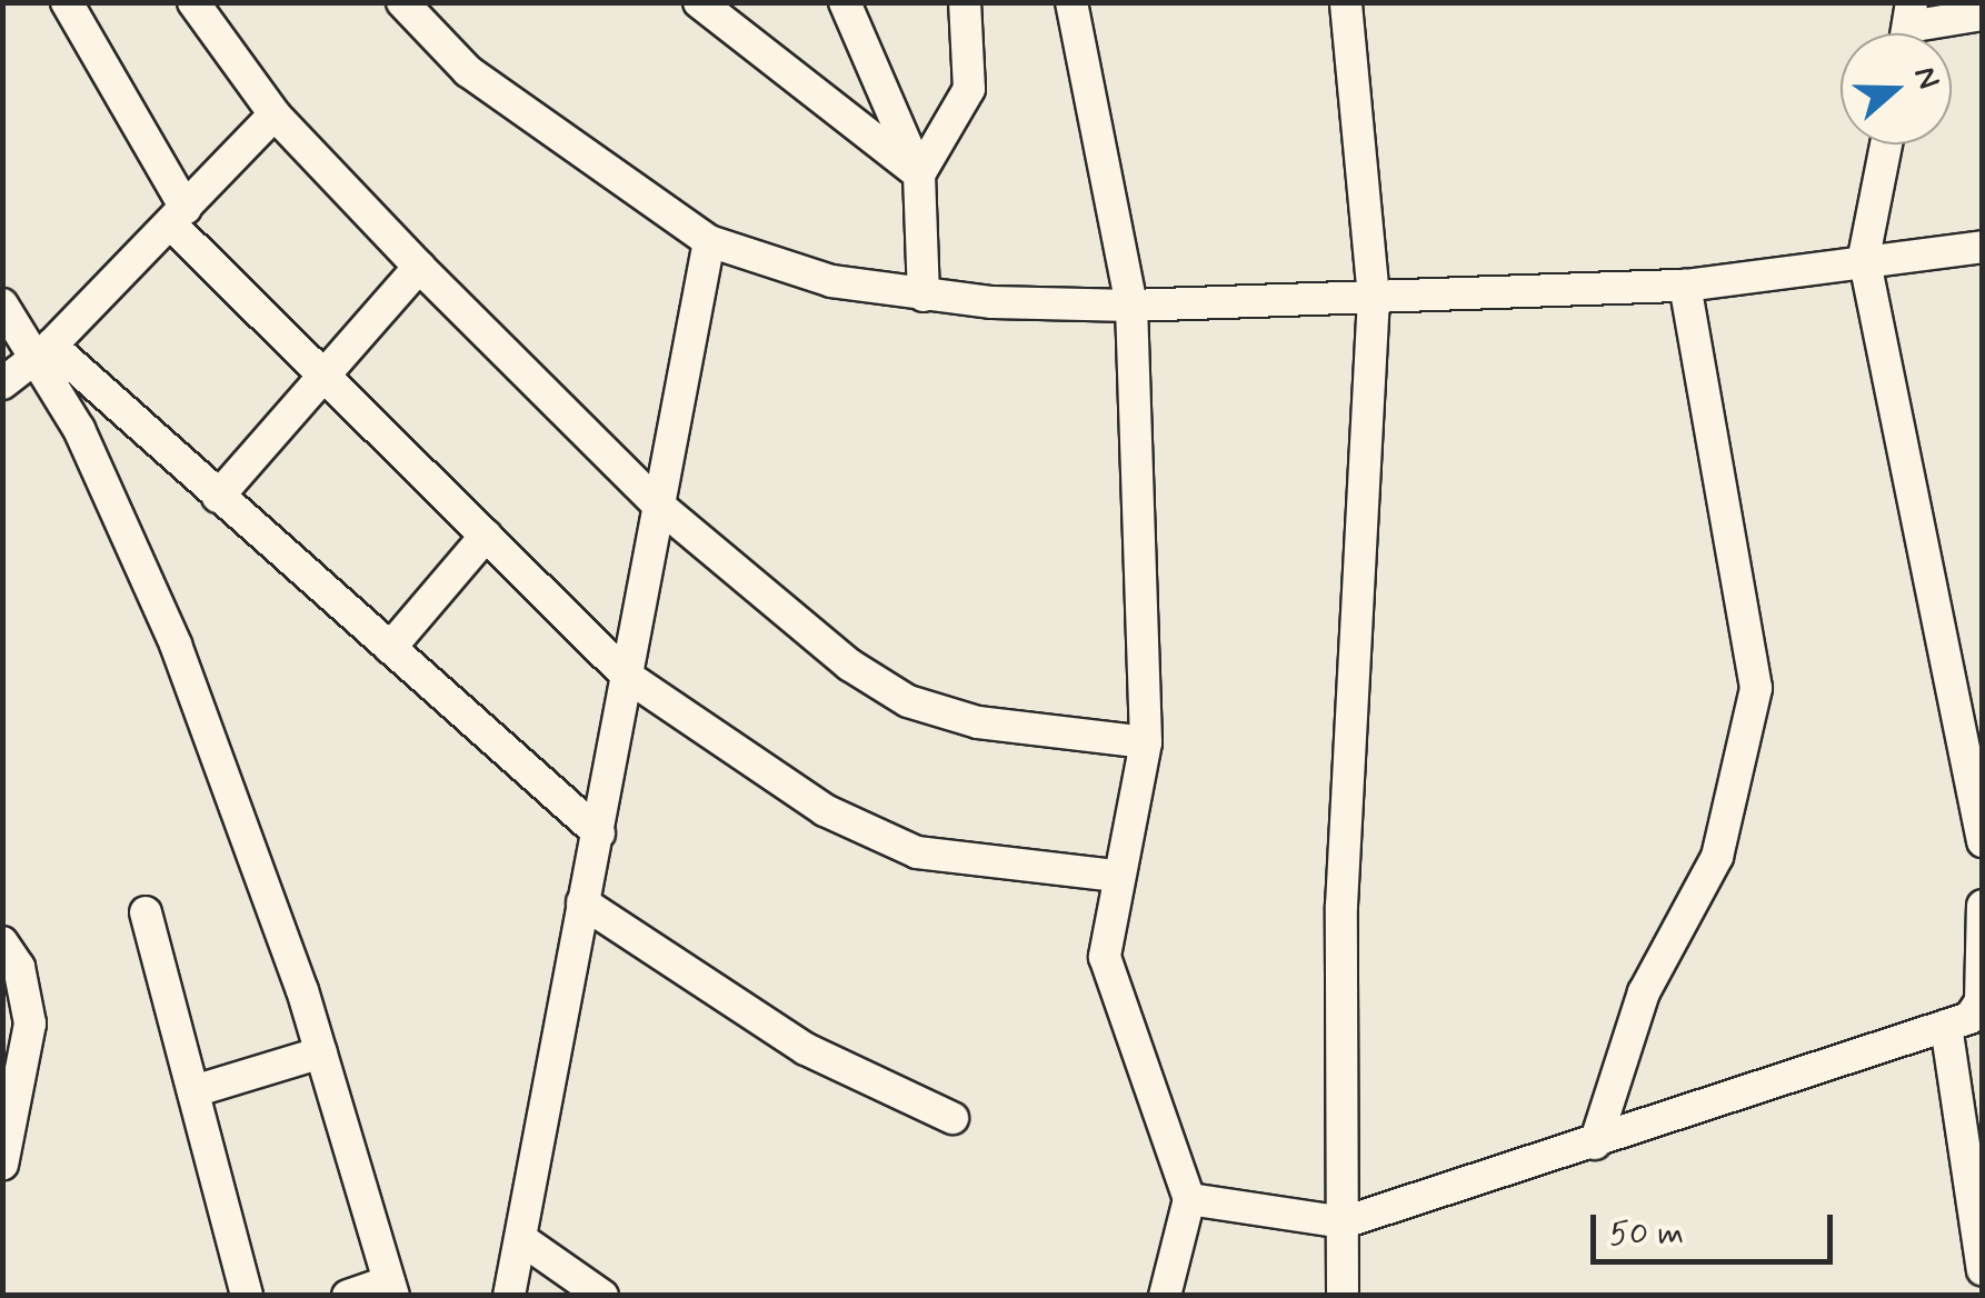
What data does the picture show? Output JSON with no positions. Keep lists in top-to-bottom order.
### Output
{
  "scale_bar": "50 m",
  "north": "right"
}
